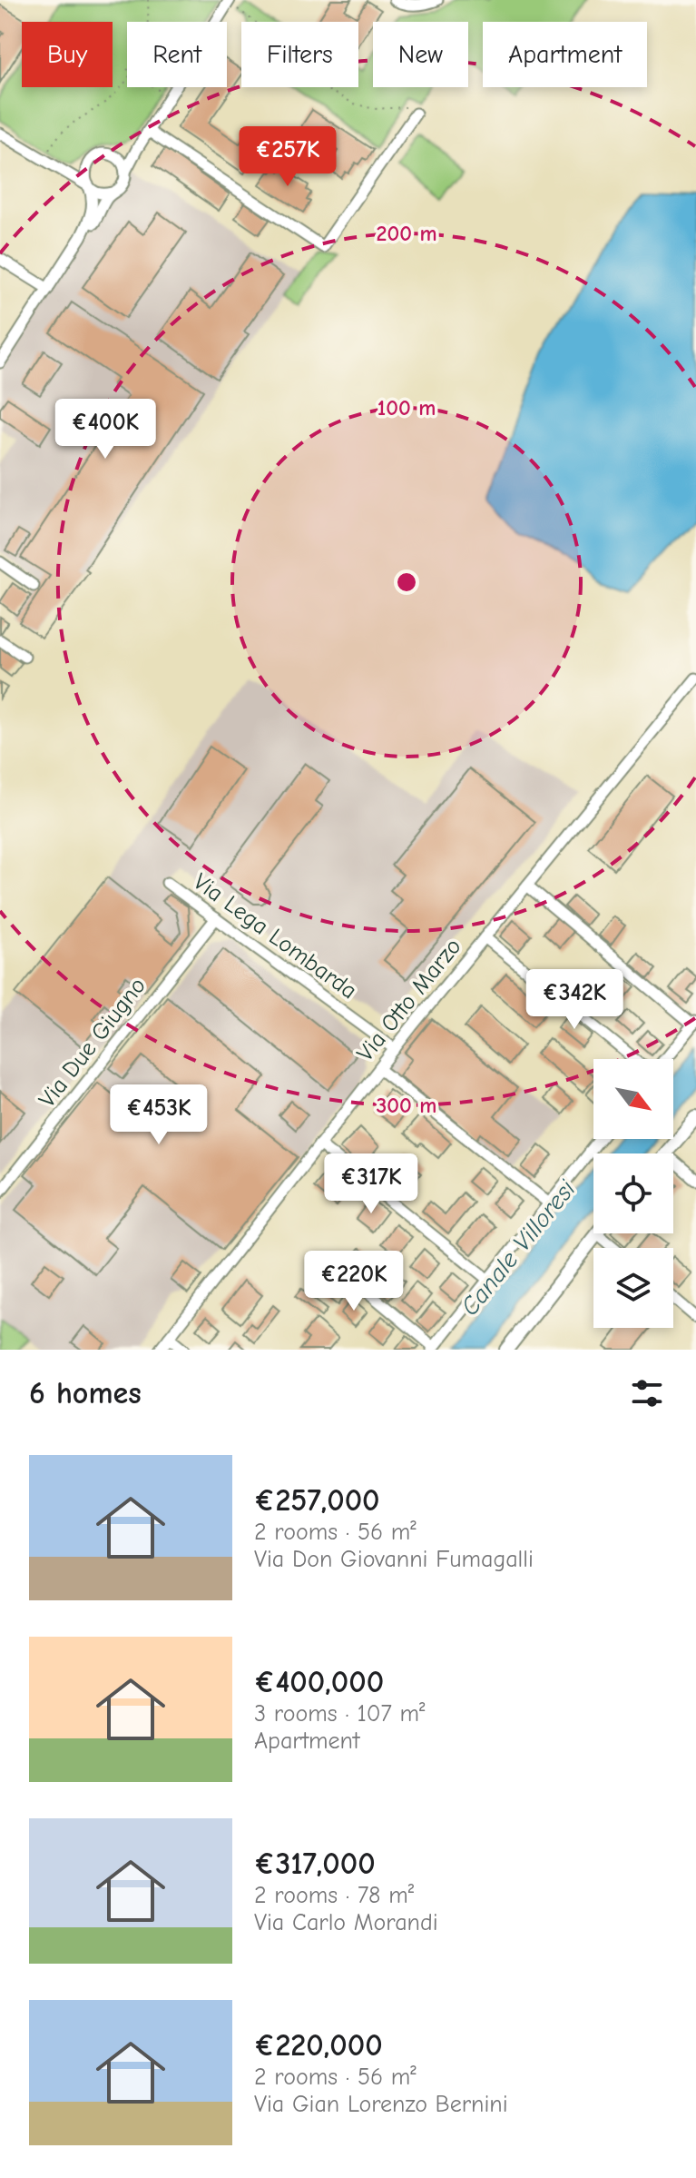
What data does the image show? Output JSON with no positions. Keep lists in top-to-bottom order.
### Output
{
  "streets": {
    "street": ["Via Lega Lombarda", "Via Otto Marzo", "Via Due Giugno"]
  },
  "crossings": [
    ["Via Lega Lombarda", "Via Otto Marzo"],
    ["Via Lega Lombarda", "Via Due Giugno"]
  ],
  "water": ["Canale Villoresi"],
  "north": "bottom right",
  "page": {
    "chip": [
      "Buy",
      "Rent",
      "Filters",
      "New",
      "Apartment"
    ],
    "price": [
      "€257K",
      "€400K",
      "€342K",
      "€453K",
      "€317K",
      "€220K"
    ],
    "heading": "6 homes",
    "list": [
      {
        "name": "€257,000",
        "note": "2 rooms · 56 m² · Via Don Giovanni Fumagalli"
      },
      {
        "name": "€400,000",
        "note": "3 rooms · 107 m² · Apartment"
      },
      {
        "name": "€317,000",
        "note": "2 rooms · 78 m² · Via Carlo Morandi"
      },
      {
        "name": "€220,000",
        "note": "2 rooms · 56 m² · Via Gian Lorenzo Bernini"
      }
    ]
  },
  "rings": ["200 m", "100 m", "300 m"]
}
